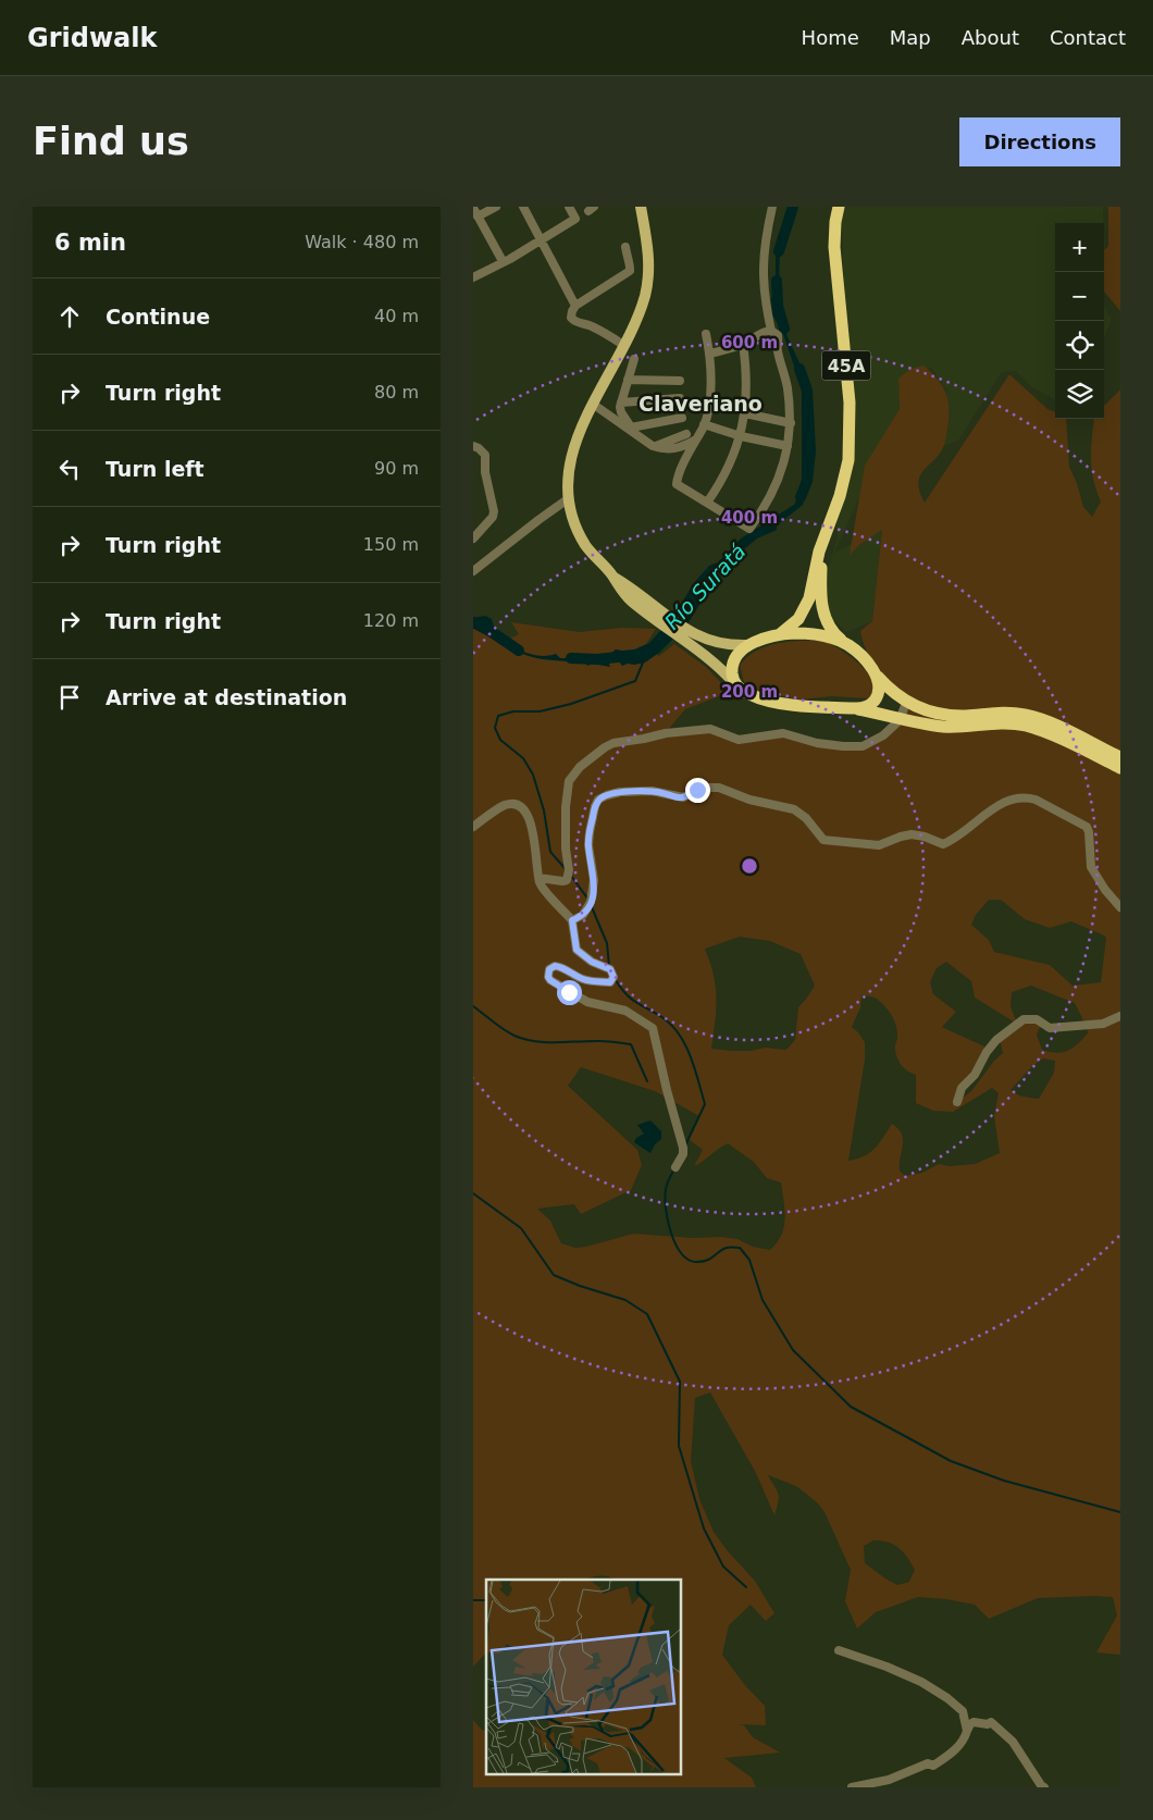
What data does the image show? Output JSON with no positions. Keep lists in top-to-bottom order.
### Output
{
  "streets": {
    "highway": ["45A"]
  },
  "districts": ["Claveriano"],
  "water": ["Río Suratá"],
  "page": {
    "header": "Gridwalk",
    "nav": [
      "Home",
      "Map",
      "About",
      "Contact"
    ],
    "buttons": "Directions",
    "title": "Find us",
    "heading": ["6 min", "Walk · 480 m"],
    "map_buttons": ["+", "−"],
    "list": [
      ["Continue", "40 m"],
      ["Turn right", "80 m"],
      ["Turn left", "90 m"],
      ["Turn right", "150 m"],
      ["Turn right", "120 m"],
      "Arrive at destination"
    ]
  },
  "rings": ["600 m", "400 m", "200 m"]
}
